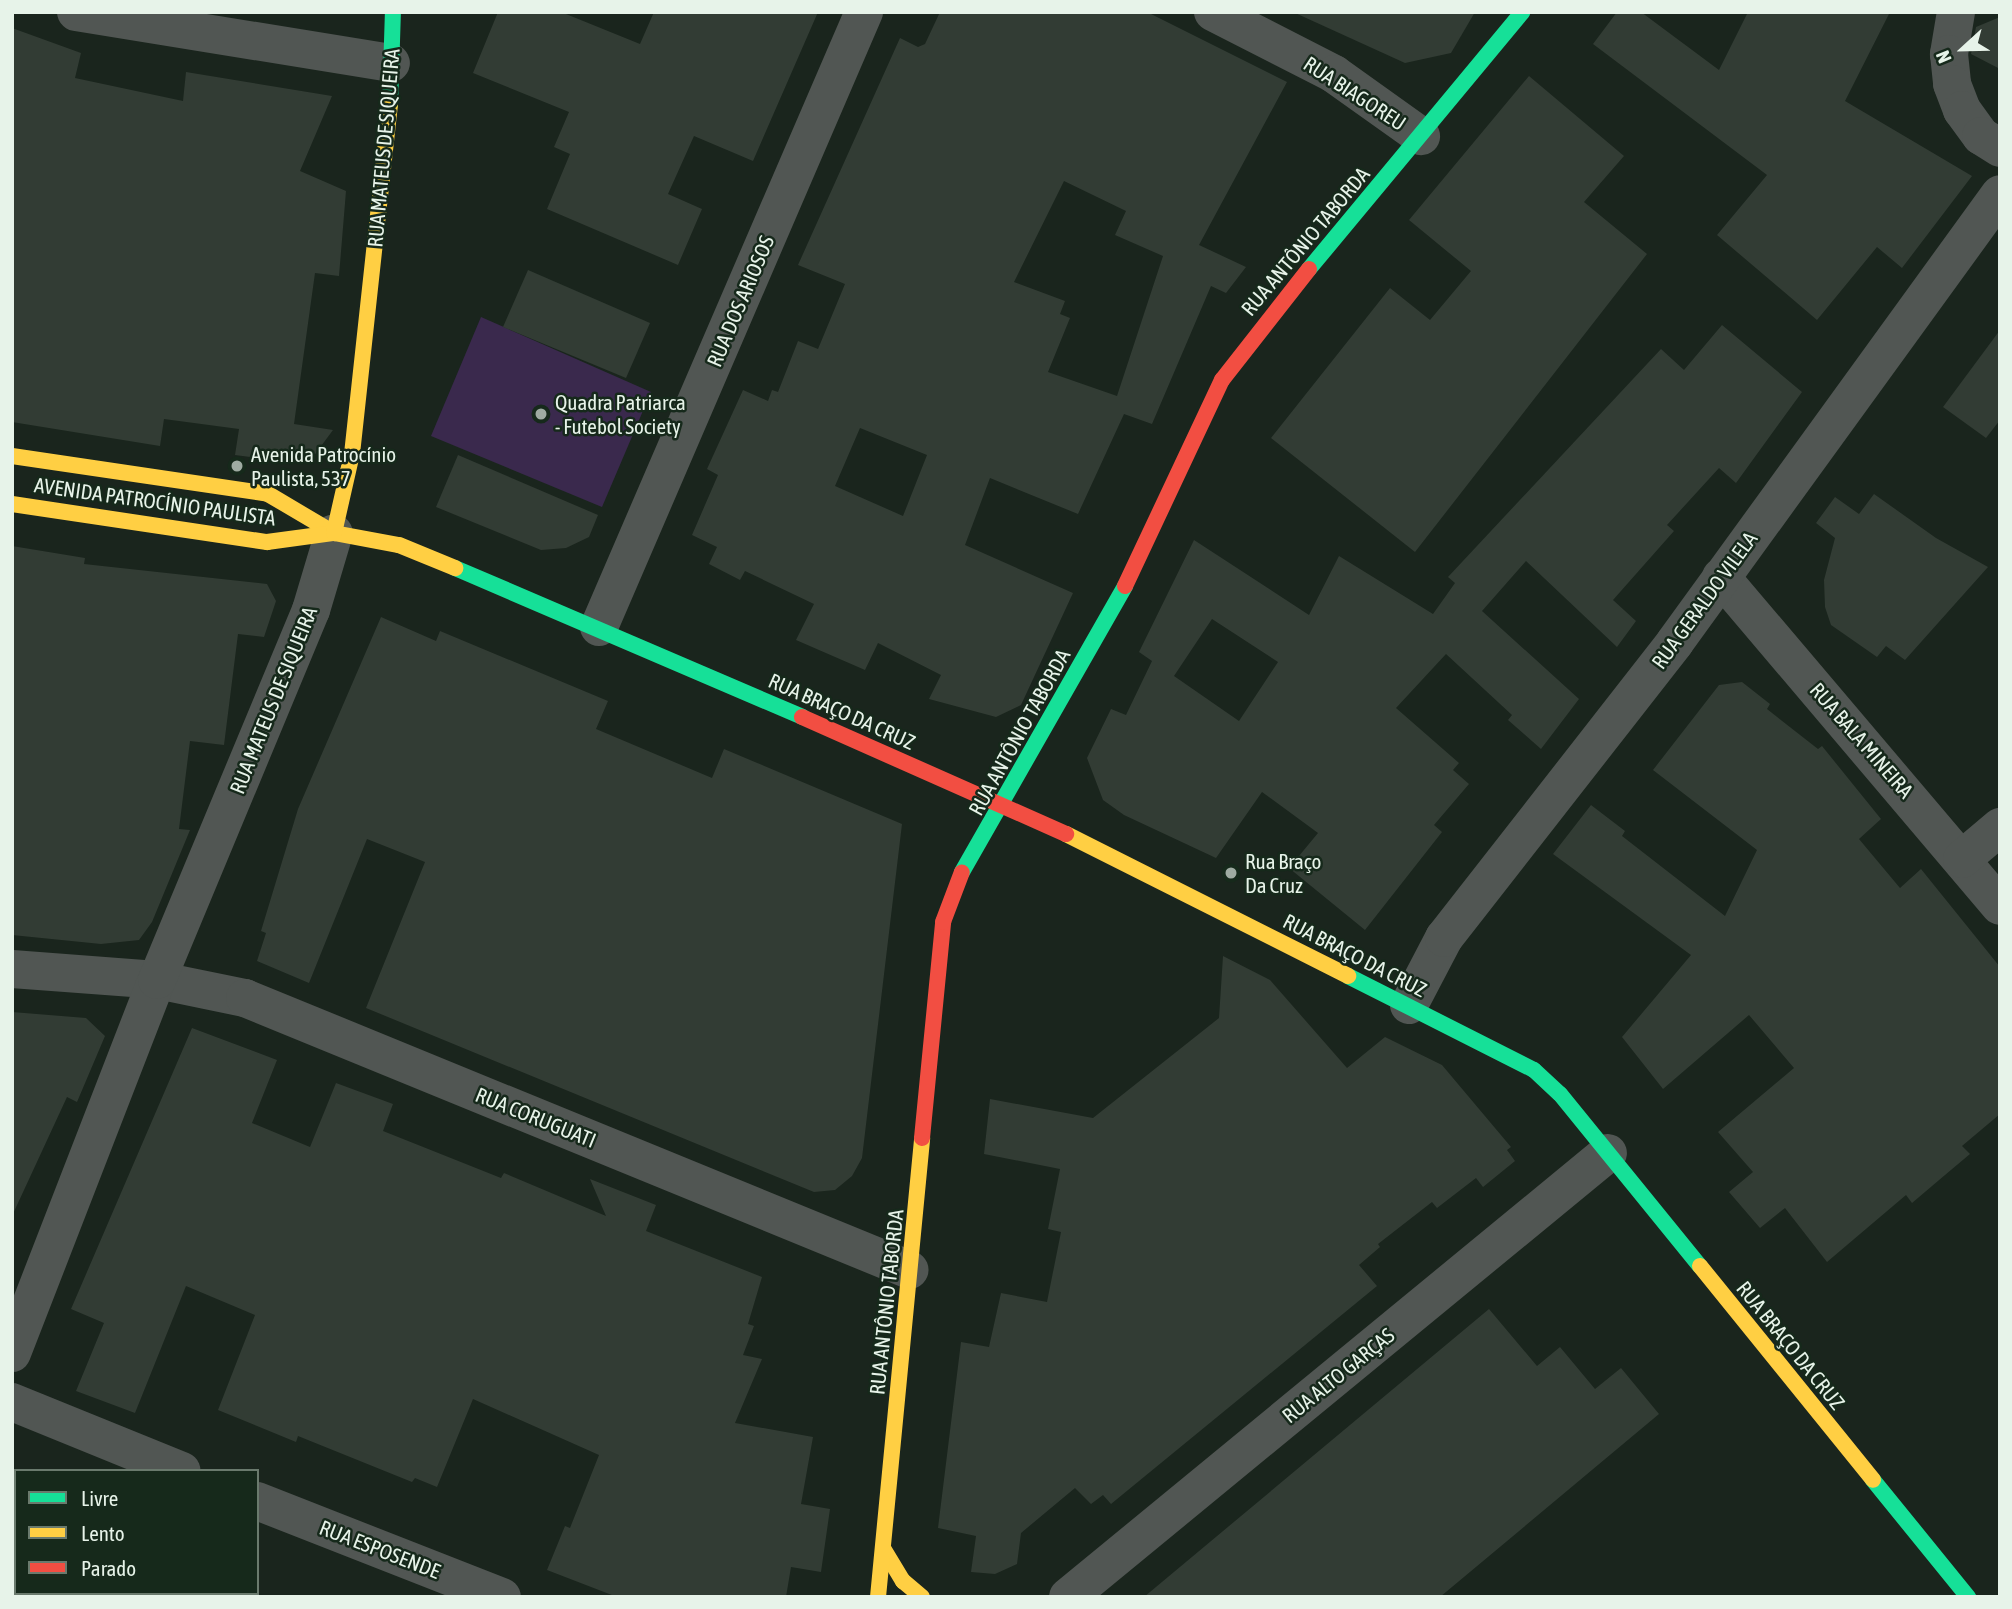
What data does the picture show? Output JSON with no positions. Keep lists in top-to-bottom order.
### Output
{
  "streets": {
    "street": [
      "RUA BIAGOREU",
      "RUA MATEUS DE SIQUEIRA",
      "RUA ANTÔNIO TABORDA",
      "RUA DOS ARIOSOS",
      "AVENIDA PATROCÍNIO PAULISTA",
      "RUA GERALDO VILELA",
      "RUA BRAÇO DA CRUZ",
      "RUA BALA MINEIRA",
      "RUA CORUGUATI",
      "RUA ALTO GARÇAS",
      "RUA ESPOSENDE"
    ]
  },
  "crossings": [
    ["RUA BIAGOREU", "RUA ANTÔNIO TABORDA"],
    ["RUA MATEUS DE SIQUEIRA", "AVENIDA PATROCÍNIO PAULISTA"],
    ["RUA MATEUS DE SIQUEIRA", "RUA BRAÇO DA CRUZ"],
    ["RUA MATEUS DE SIQUEIRA", "RUA CORUGUATI"],
    ["RUA ANTÔNIO TABORDA", "RUA BRAÇO DA CRUZ"],
    ["RUA ANTÔNIO TABORDA", "RUA CORUGUATI"],
    ["RUA DOS ARIOSOS", "RUA BRAÇO DA CRUZ"],
    ["AVENIDA PATROCÍNIO PAULISTA", "RUA BRAÇO DA CRUZ"],
    ["RUA GERALDO VILELA", "RUA BRAÇO DA CRUZ"],
    ["RUA GERALDO VILELA", "RUA BALA MINEIRA"],
    ["RUA BRAÇO DA CRUZ", "RUA ALTO GARÇAS"]
  ],
  "places": ["Quadra Patriarca - Futebol Society", "Avenida Patrocínio Paulista, 537", "Rua Braço Da Cruz"],
  "legend": ["Livre", "Lento", "Parado"],
  "north": "left"
}
